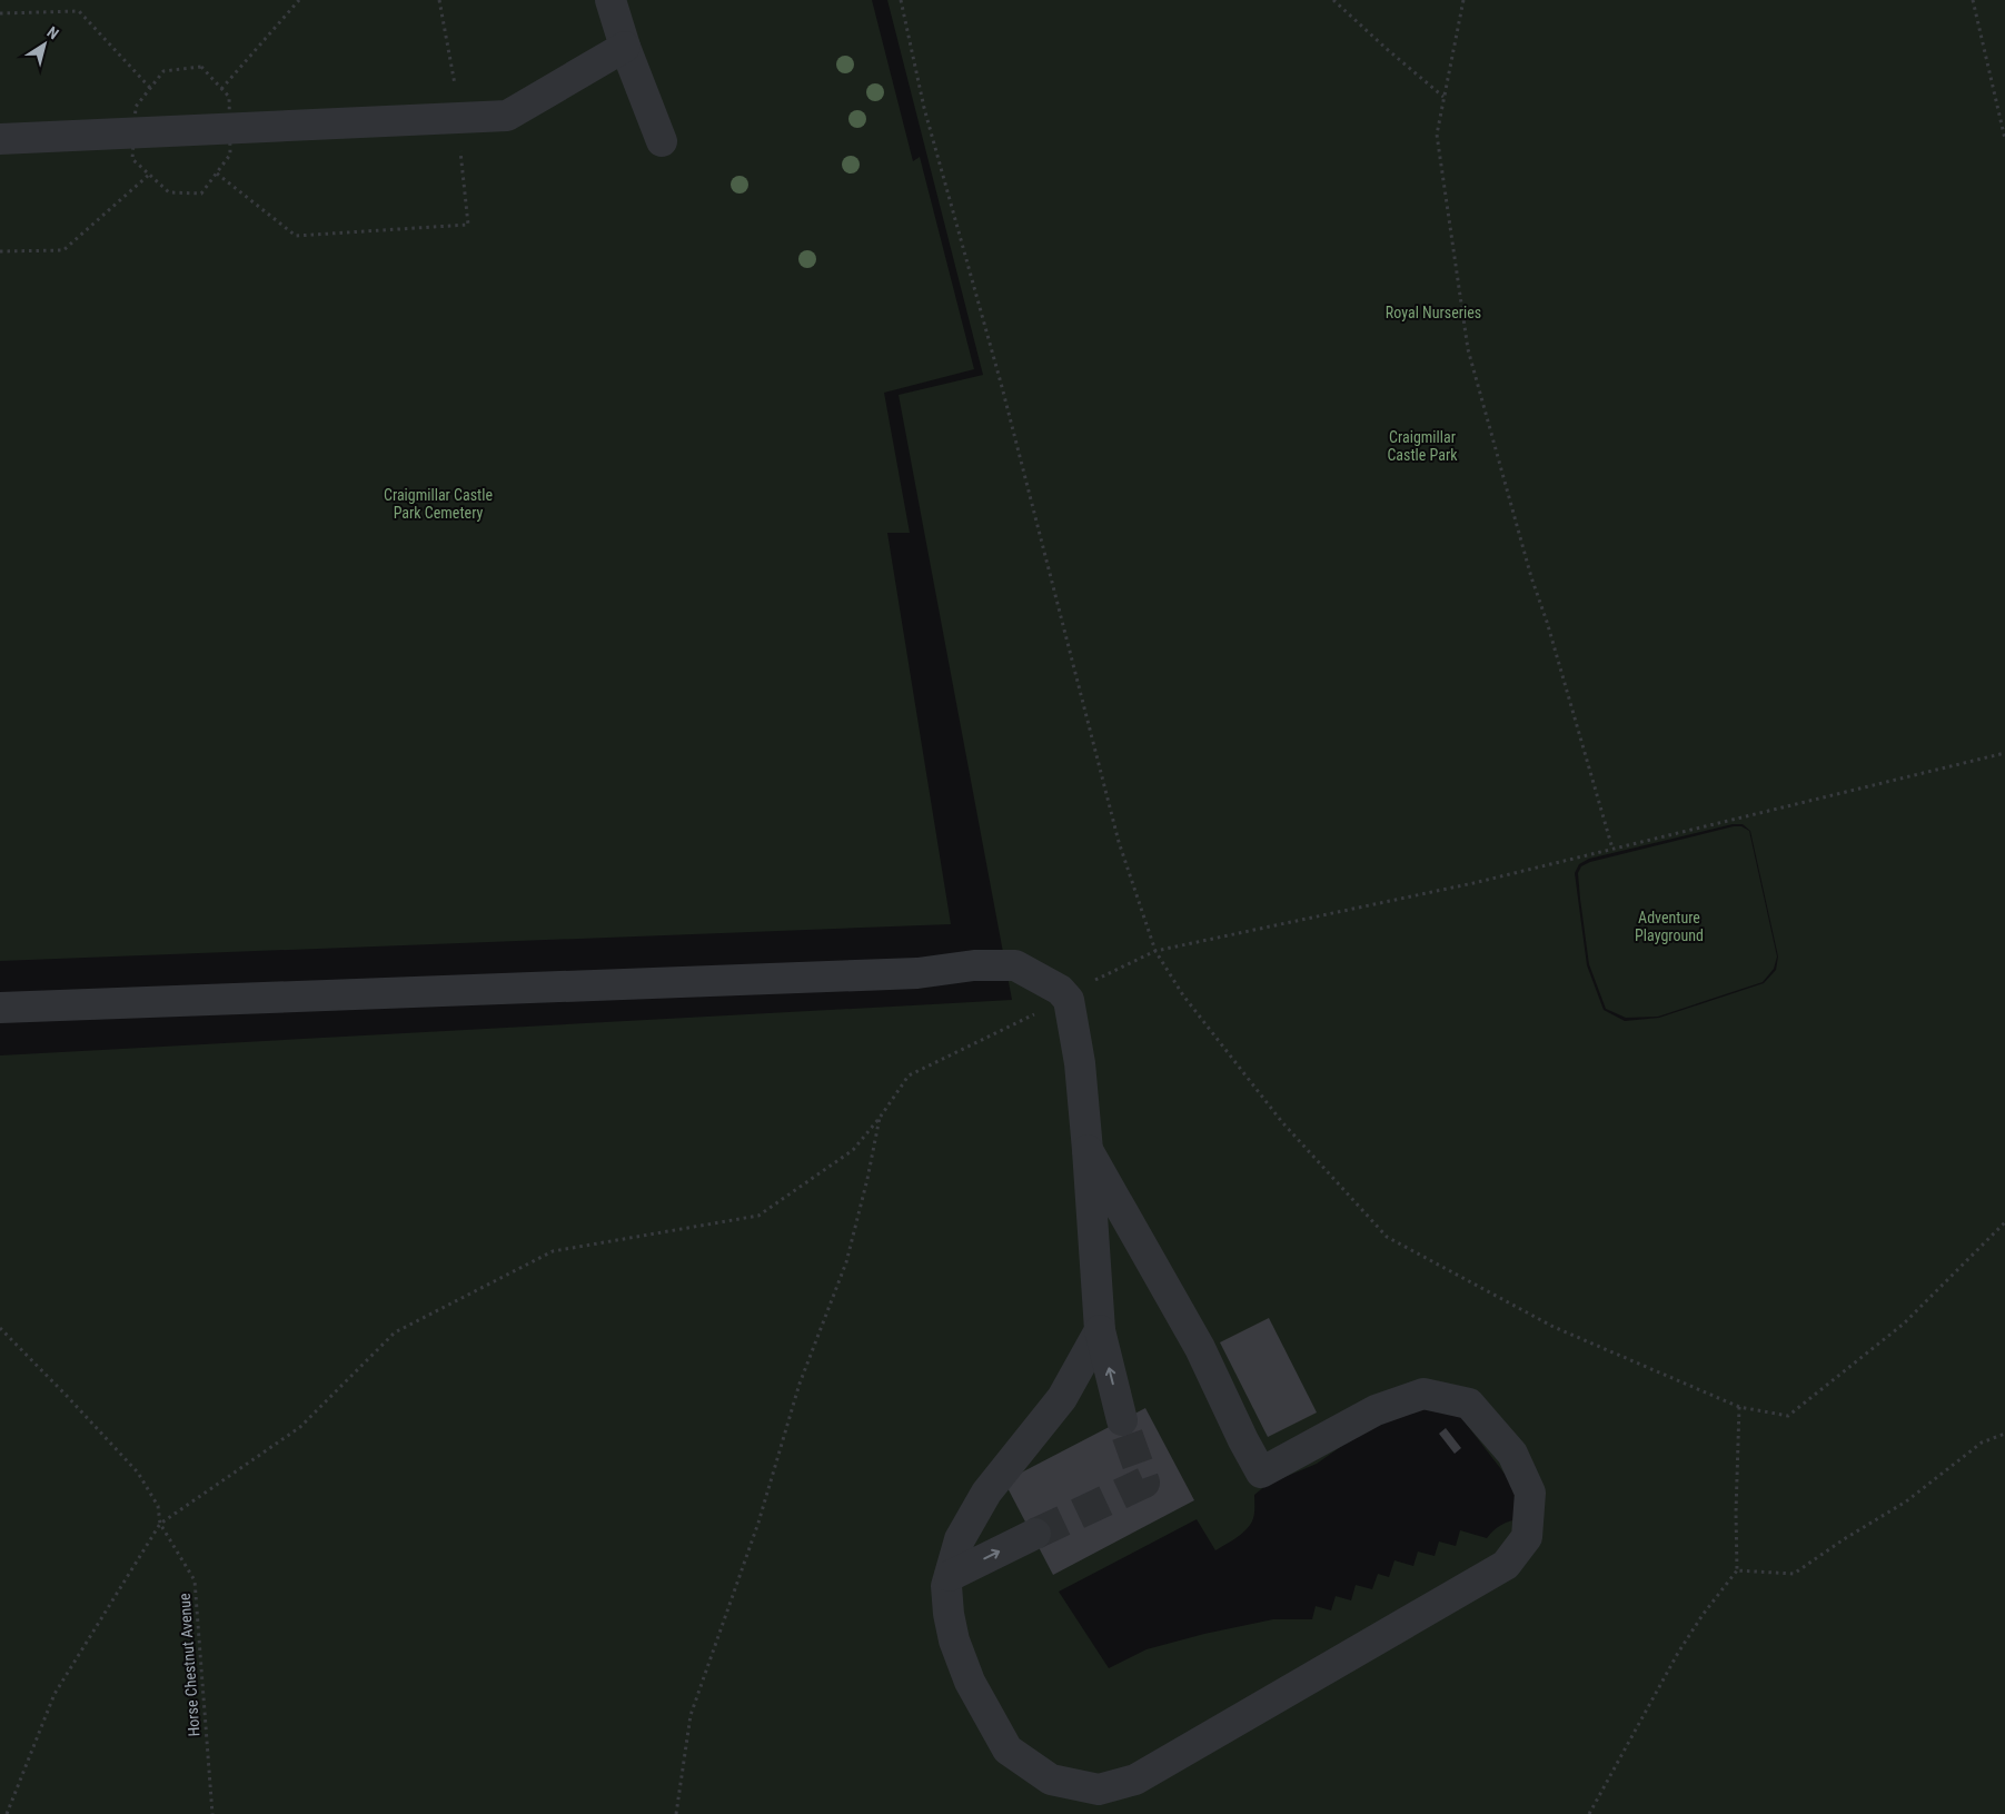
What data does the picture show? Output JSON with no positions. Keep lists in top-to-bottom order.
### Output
{
  "streets": {
    "path": ["Horse Chestnut Avenue"]
  },
  "parks": [
    "Royal Nurseries",
    "Craigmillar Castle Park",
    "Craigmillar Castle Park Cemetery",
    "Adventure Playground"
  ],
  "north": "top right"
}
